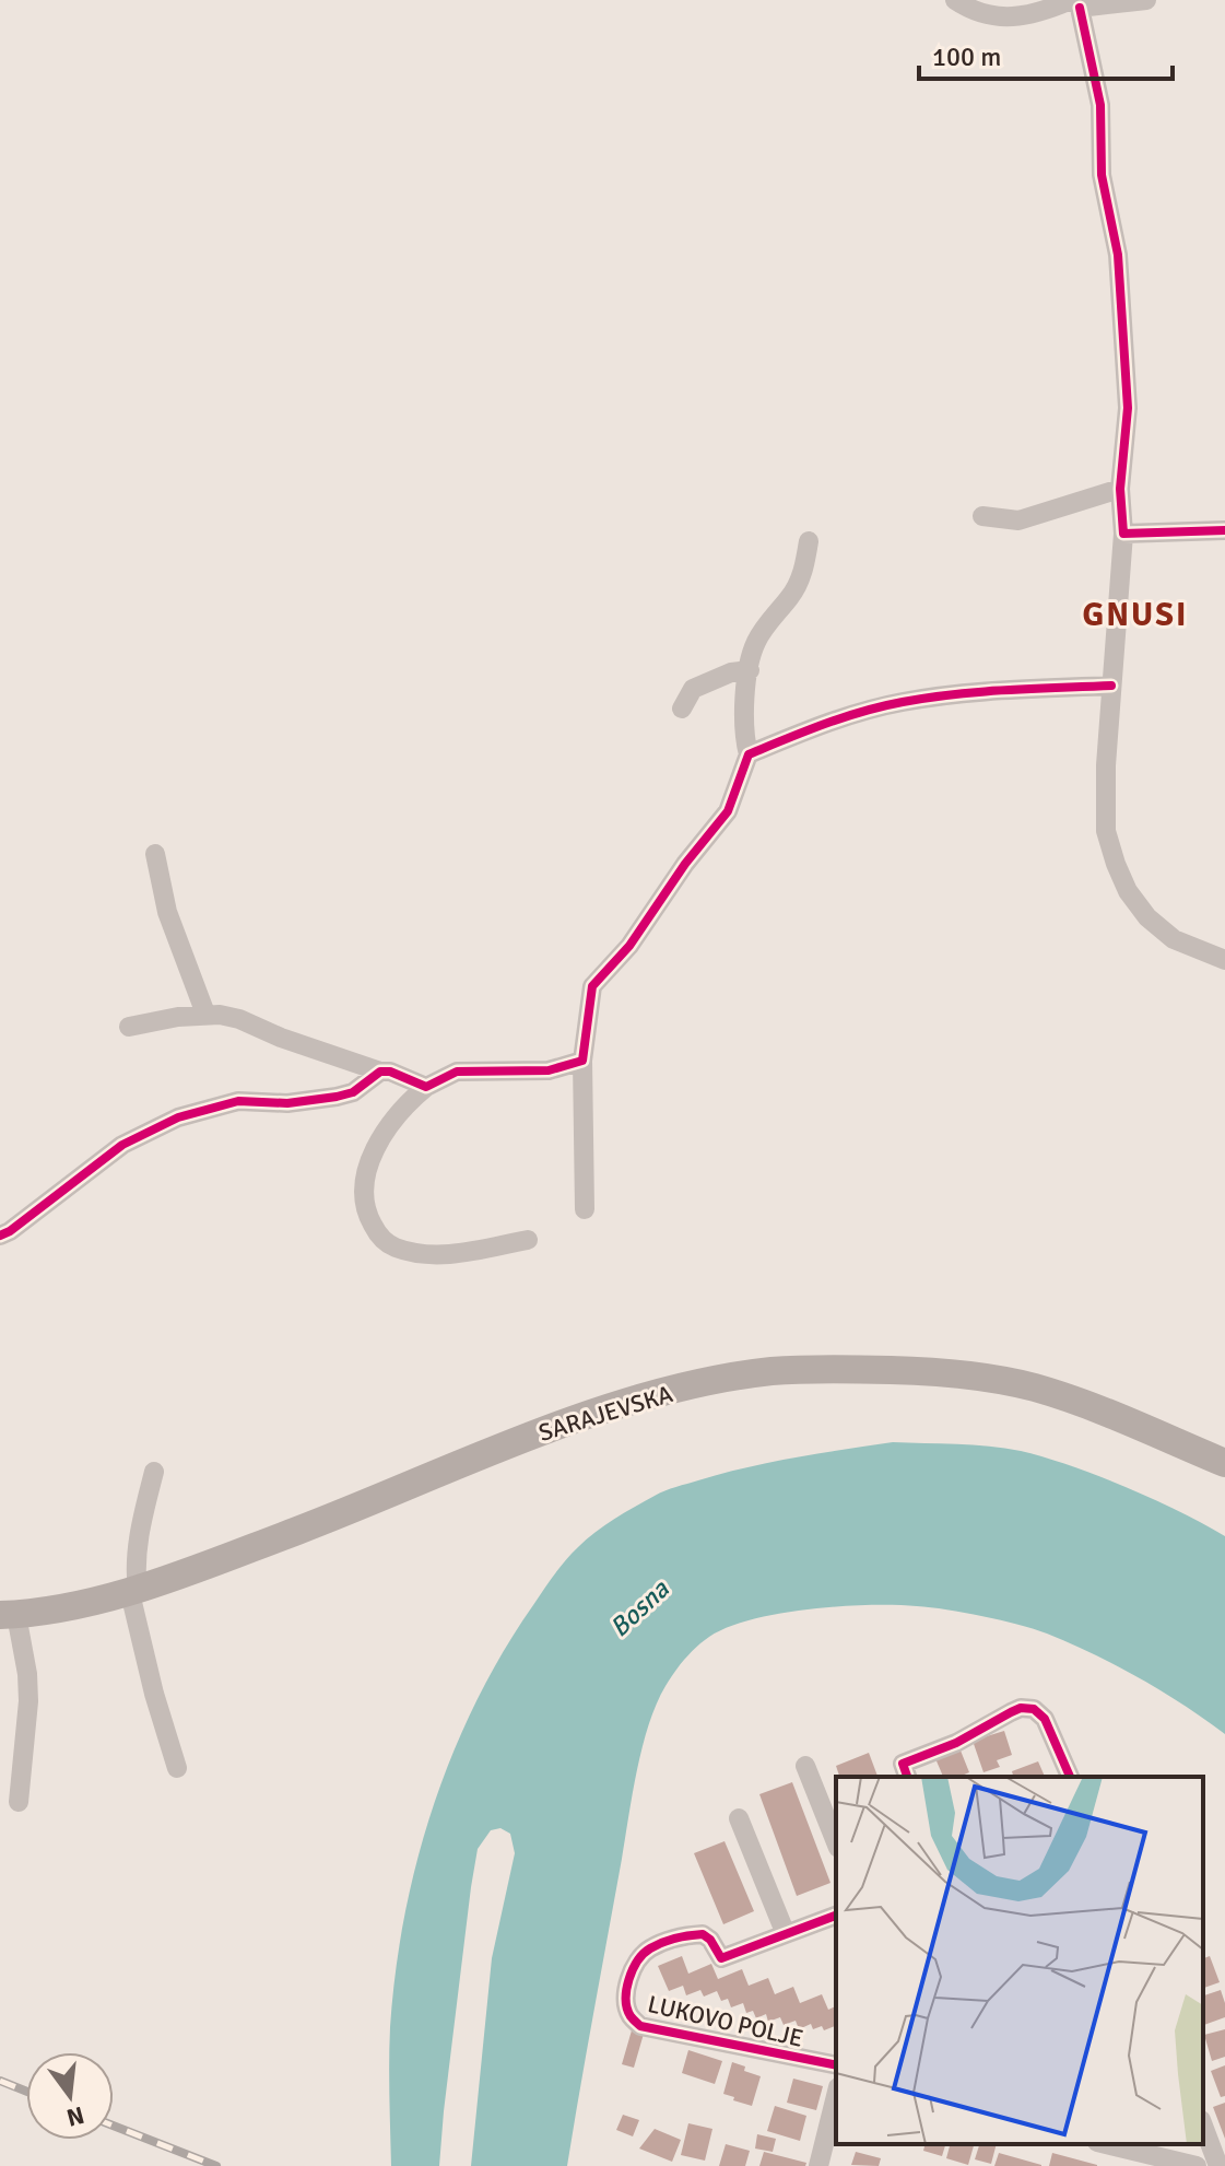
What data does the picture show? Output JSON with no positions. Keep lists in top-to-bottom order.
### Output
{
  "streets": {
    "main road": ["SARAJEVSKA"],
    "street": ["LUKOVO POLJE"]
  },
  "districts": ["GNUSI"],
  "water": ["Bosna"],
  "scale_bar": "100 m",
  "north": "bottom"
}
